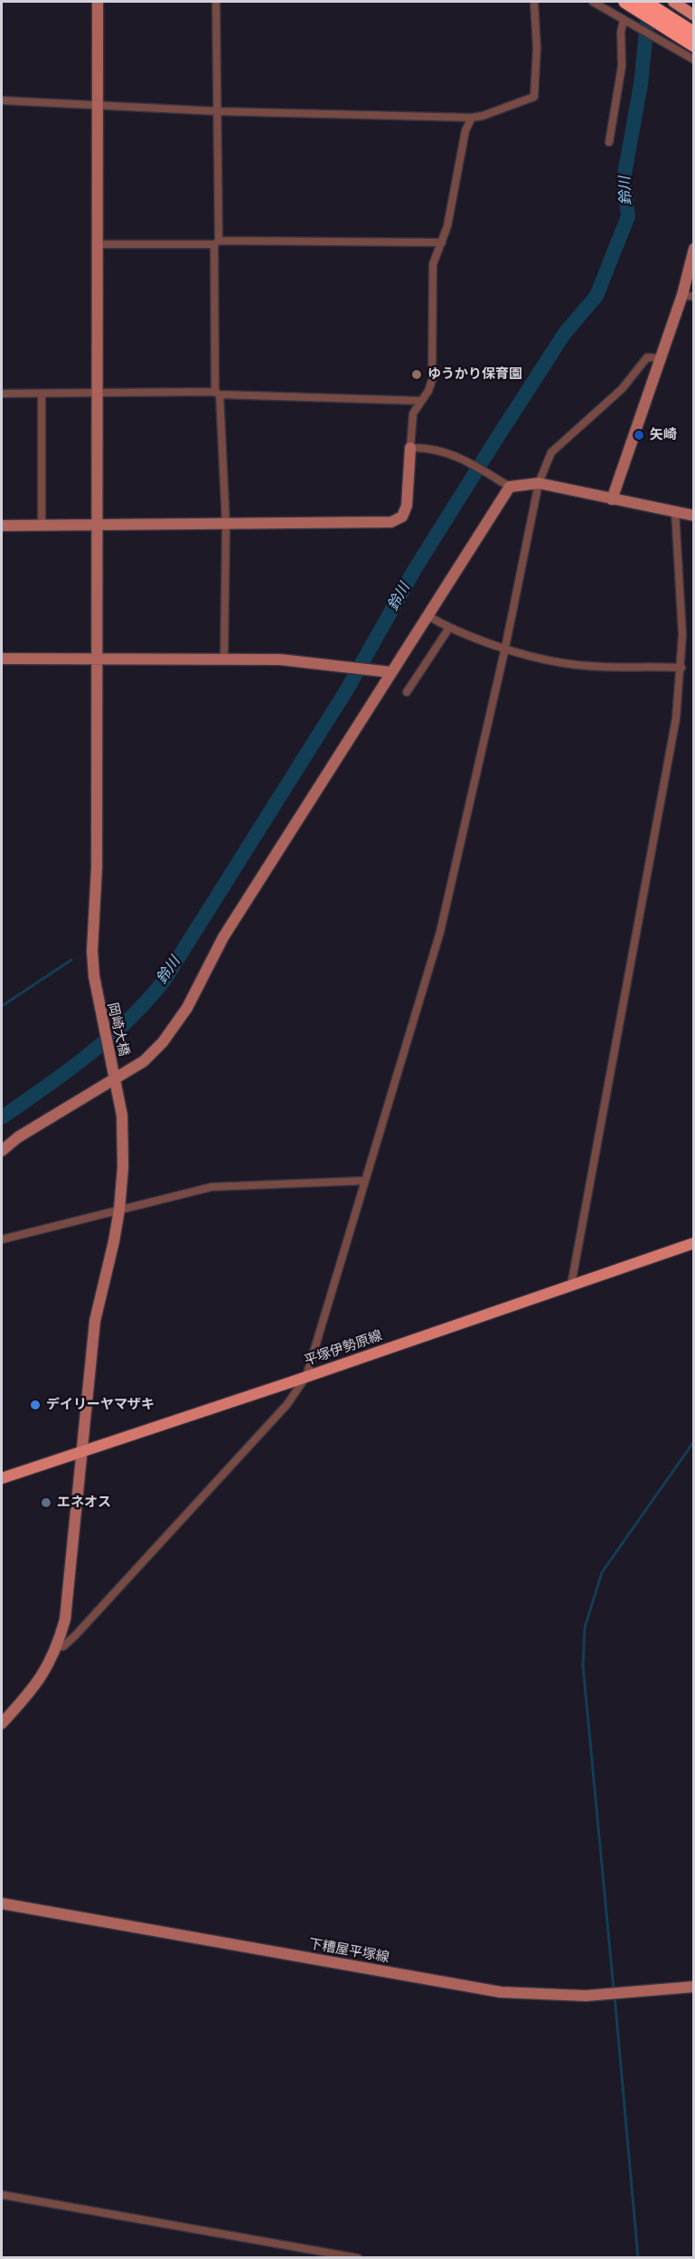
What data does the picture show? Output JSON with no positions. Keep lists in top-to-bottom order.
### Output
{
  "streets": {
    "main road": ["平塚伊勢原線"],
    "street": ["岡崎大橋", "下糟屋平塚線"]
  },
  "crossings": [
    ["岡崎大橋", "平塚伊勢原線"]
  ],
  "water": ["鈴川"],
  "places": [
    "ゆうかり保育園",
    "矢崎",
    "デイリーヤマザキ",
    "エネオス"
  ]
}
